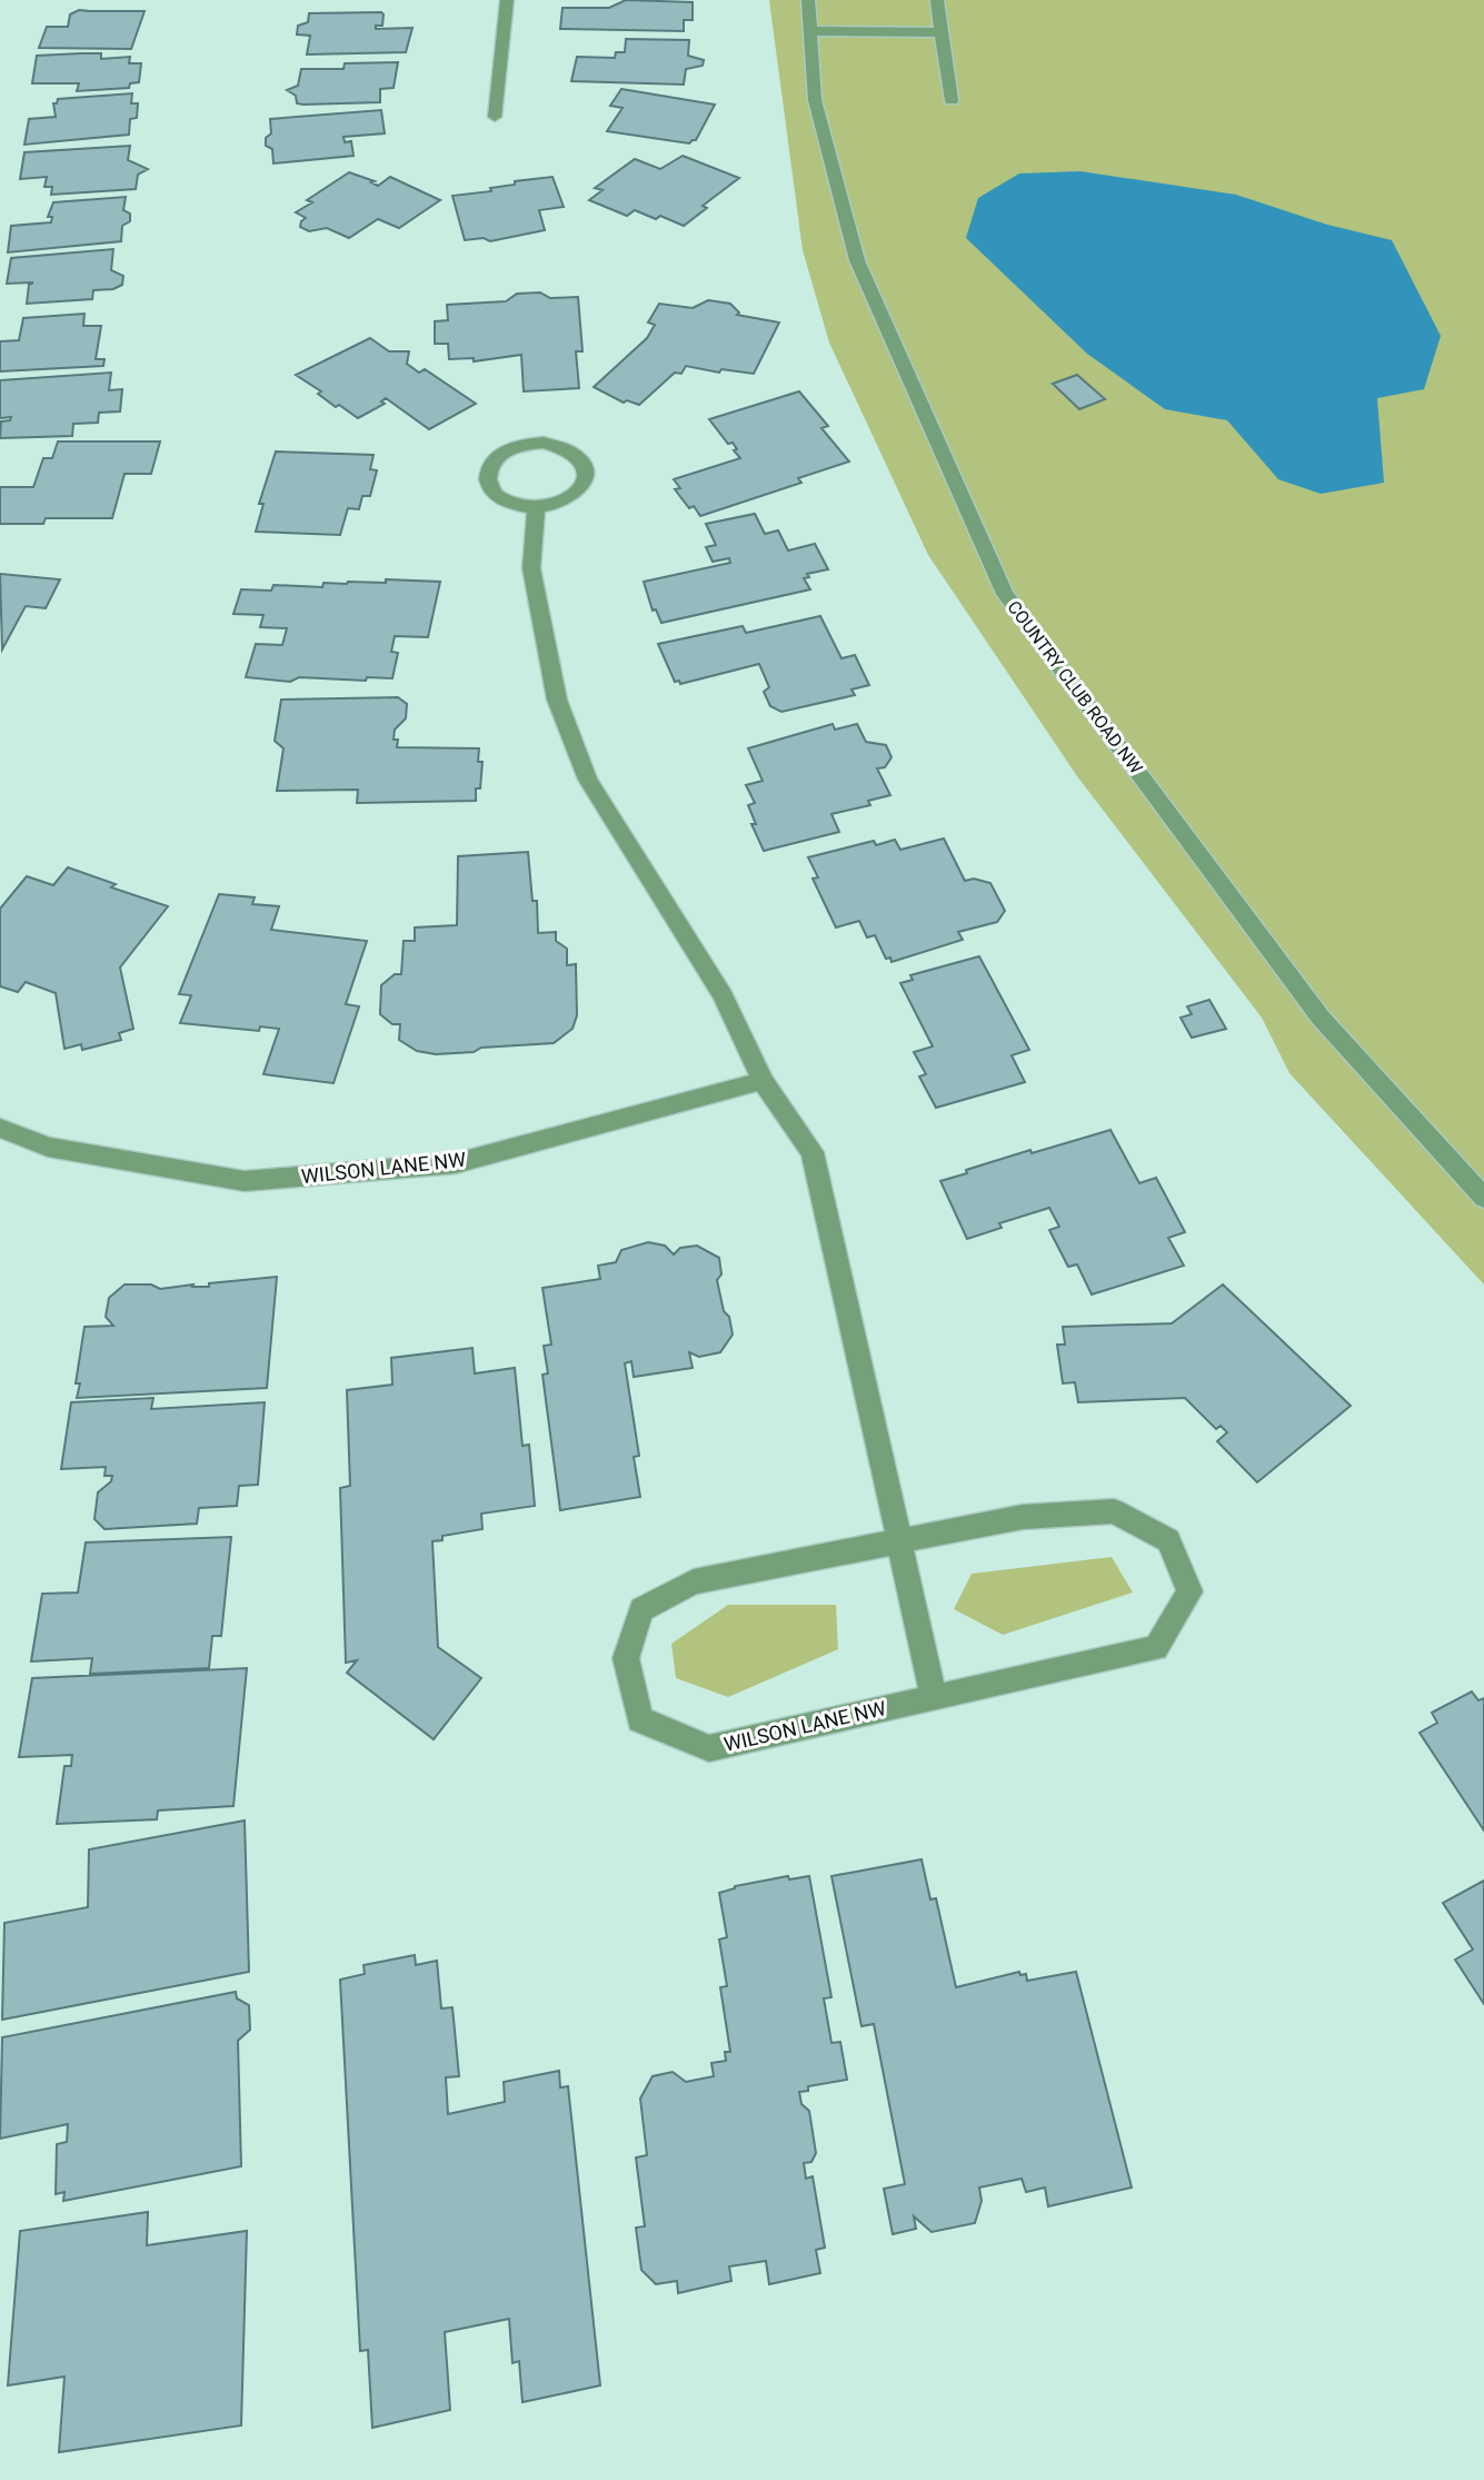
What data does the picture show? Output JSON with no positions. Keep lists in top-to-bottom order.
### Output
{
  "streets": {
    "street": ["COUNTRY CLUB ROAD NW", "WILSON LANE NW"]
  }
}
